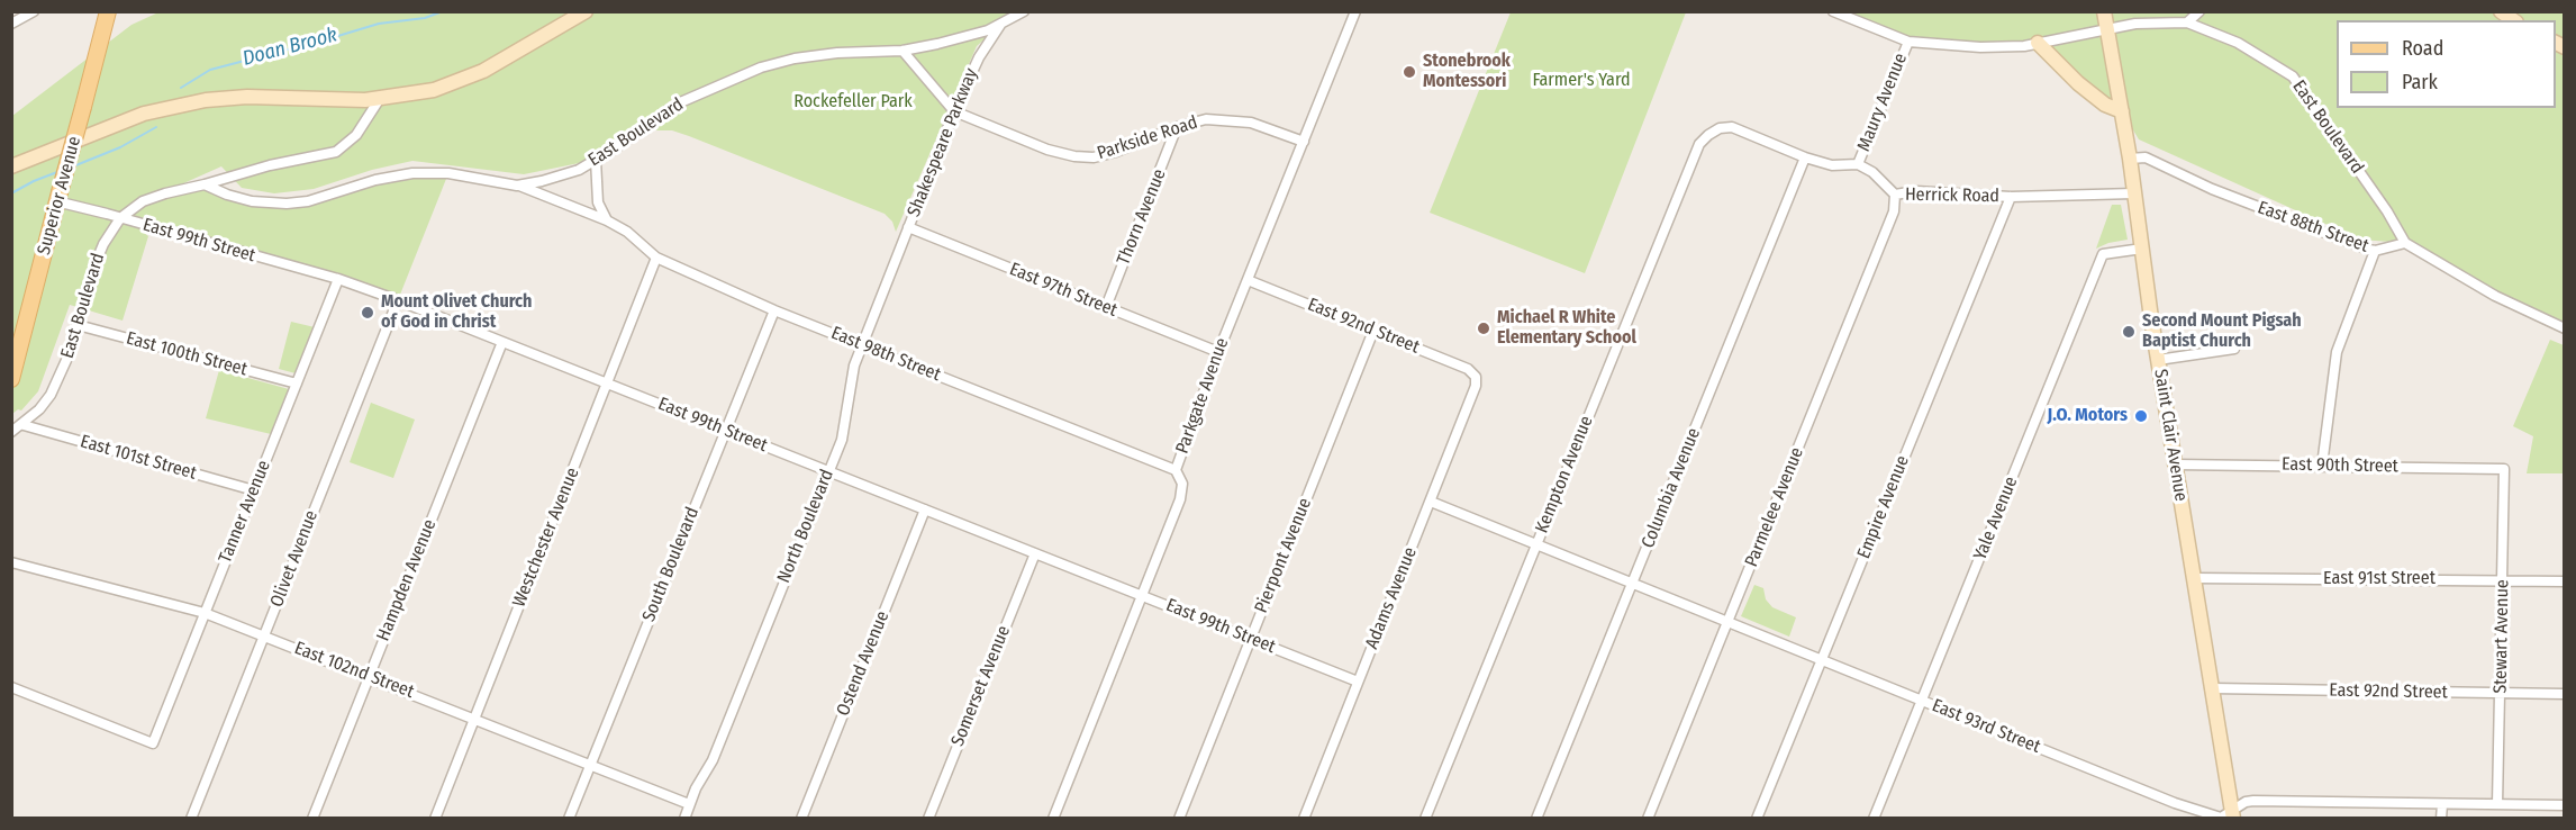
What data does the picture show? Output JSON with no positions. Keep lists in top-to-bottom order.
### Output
{
  "streets": {
    "main road": ["Superior Avenue", "Saint Clair Avenue"],
    "street": [
      "Maury Avenue",
      "East Boulevard",
      "Parkside Road",
      "Shakespeare Parkway",
      "Herrick Road",
      "Thorn Avenue",
      "East 88th Street",
      "East 99th Street",
      "East 97th Street",
      "East 92nd Street",
      "East 100th Street",
      "East 98th Street",
      "Parkgate Avenue",
      "East 101st Street",
      "East 90th Street",
      "Kempton Avenue",
      "Columbia Avenue",
      "Parmelee Avenue",
      "Empire Avenue",
      "Tanner Avenue",
      "Yale Avenue",
      "North Boulevard",
      "Westchester Avenue",
      "Pierpont Avenue",
      "Olivet Avenue",
      "South Boulevard",
      "East 91st Street",
      "Hampden Avenue",
      "Adams Avenue",
      "Stewart Avenue",
      "Ostend Avenue",
      "East 102nd Street",
      "Somerset Avenue",
      "East 93rd Street"
    ]
  },
  "crossings": [
    ["Maury Avenue", "East Boulevard"],
    ["Maury Avenue", "Herrick Road"],
    ["East Boulevard", "Parkside Road"],
    ["East Boulevard", "Shakespeare Parkway"],
    ["East Boulevard", "East 88th Street"],
    ["East Boulevard", "East 99th Street"],
    ["East Boulevard", "East 100th Street"],
    ["East Boulevard", "East 98th Street"],
    ["East Boulevard", "Saint Clair Avenue"],
    ["East Boulevard", "East 101st Street"],
    ["Parkside Road", "Shakespeare Parkway"],
    ["Parkside Road", "Thorn Avenue"],
    ["Parkside Road", "Parkgate Avenue"],
    ["Shakespeare Parkway", "East 97th Street"],
    ["Shakespeare Parkway", "North Boulevard"],
    ["Superior Avenue", "East 99th Street"],
    ["Herrick Road", "Saint Clair Avenue"],
    ["Herrick Road", "Parmelee Avenue"],
    ["Herrick Road", "Empire Avenue"],
    ["Thorn Avenue", "East 97th Street"],
    ["East 88th Street", "Saint Clair Avenue"],
    ["East 99th Street", "Parkgate Avenue"],
    ["East 99th Street", "Tanner Avenue"],
    ["East 99th Street", "North Boulevard"],
    ["East 99th Street", "Westchester Avenue"],
    ["East 99th Street", "Pierpont Avenue"],
    ["East 99th Street", "Olivet Avenue"],
    ["East 99th Street", "South Boulevard"],
    ["East 99th Street", "Hampden Avenue"],
    ["East 99th Street", "Adams Avenue"],
    ["East 99th Street", "Ostend Avenue"],
    ["East 99th Street", "Somerset Avenue"],
    ["East 97th Street", "Parkgate Avenue"],
    ["East 97th Street", "North Boulevard"],
    ["East 92nd Street", "Parkgate Avenue"],
    ["East 92nd Street", "Saint Clair Avenue"],
    ["East 92nd Street", "Pierpont Avenue"],
    ["East 92nd Street", "Adams Avenue"],
    ["East 92nd Street", "Stewart Avenue"],
    ["East 100th Street", "Tanner Avenue"],
    ["East 98th Street", "Parkgate Avenue"],
    ["East 98th Street", "North Boulevard"],
    ["East 98th Street", "Westchester Avenue"],
    ["East 98th Street", "South Boulevard"],
    ["Saint Clair Avenue", "East 90th Street"],
    ["Saint Clair Avenue", "Yale Avenue"],
    ["Saint Clair Avenue", "East 91st Street"],
    ["Saint Clair Avenue", "East 93rd Street"],
    ["East 101st Street", "Tanner Avenue"],
    ["East 90th Street", "Stewart Avenue"],
    ["Kempton Avenue", "Columbia Avenue"],
    ["Kempton Avenue", "East 93rd Street"],
    ["Columbia Avenue", "East 93rd Street"],
    ["Parmelee Avenue", "East 93rd Street"],
    ["Empire Avenue", "East 93rd Street"],
    ["Tanner Avenue", "East 102nd Street"],
    ["Yale Avenue", "East 93rd Street"],
    ["North Boulevard", "East 102nd Street"],
    ["Westchester Avenue", "East 102nd Street"],
    ["Olivet Avenue", "East 102nd Street"],
    ["South Boulevard", "East 102nd Street"],
    ["East 91st Street", "Stewart Avenue"],
    ["Hampden Avenue", "East 102nd Street"],
    ["Adams Avenue", "East 93rd Street"],
    ["Stewart Avenue", "East 93rd Street"]
  ],
  "water": ["Doan Brook"],
  "parks": ["Farmer's Yard", "Rockefeller Park"],
  "places": [
    "Stonebrook Montessori",
    "Mount Olivet Church of God in Christ",
    "Michael R White Elementary School",
    "Second Mount Pigsah Baptist Church",
    "J.O. Motors"
  ],
  "legend": ["Road", "Park"]
}
